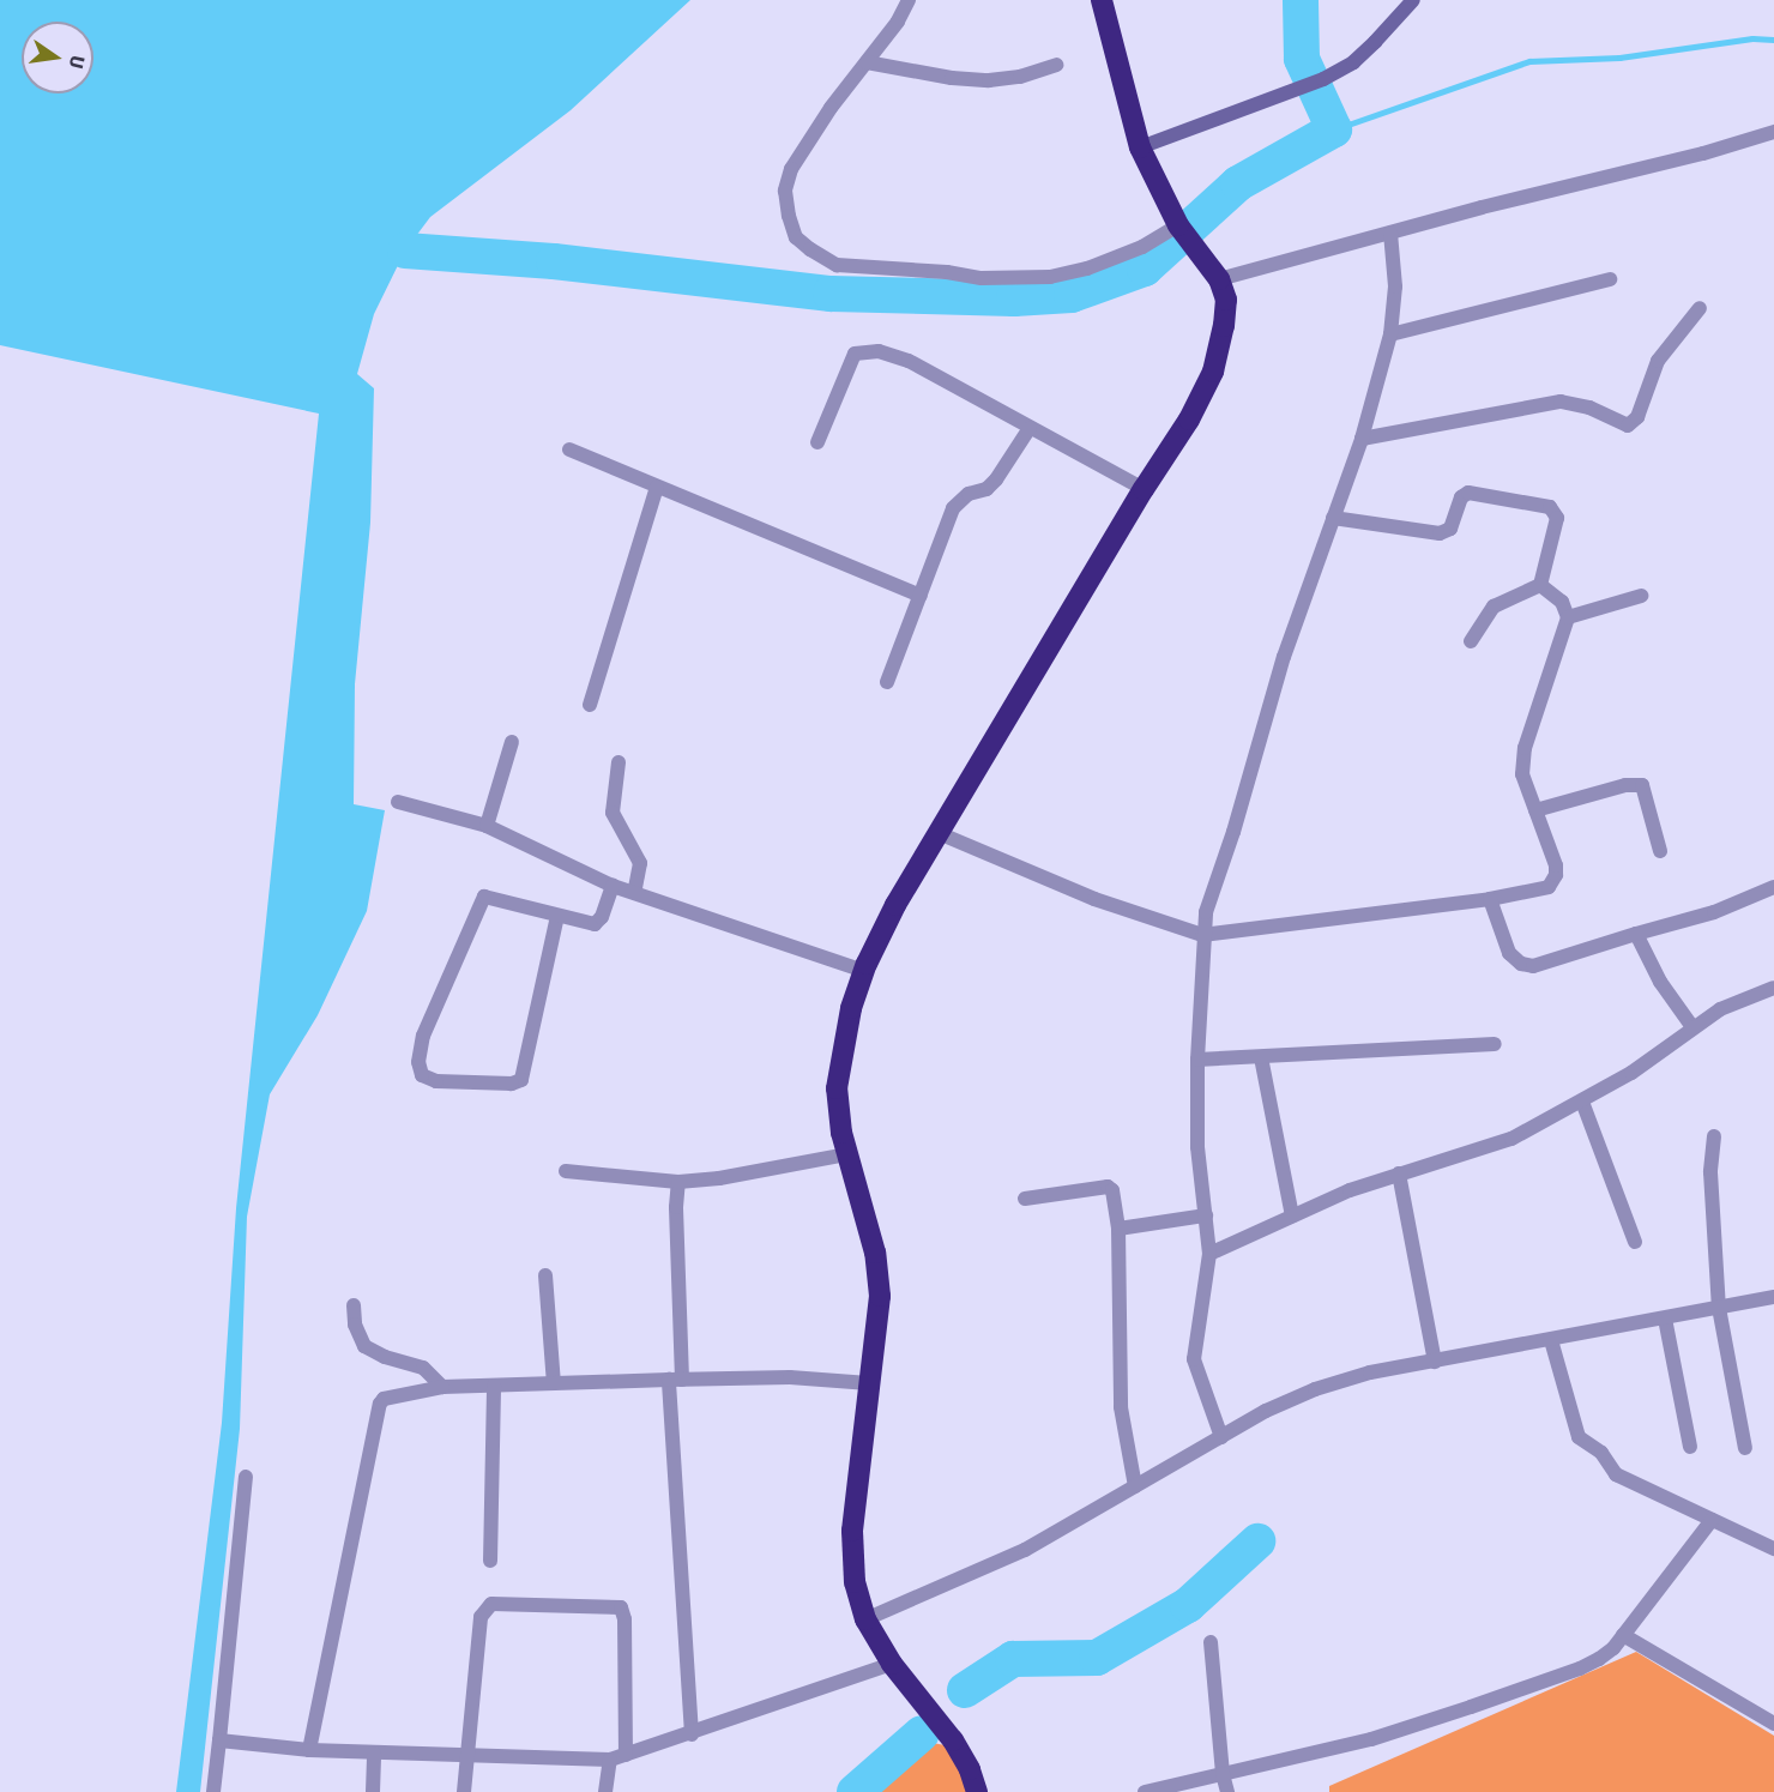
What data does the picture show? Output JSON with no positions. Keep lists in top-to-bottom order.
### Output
{
  "north": "right"
}
